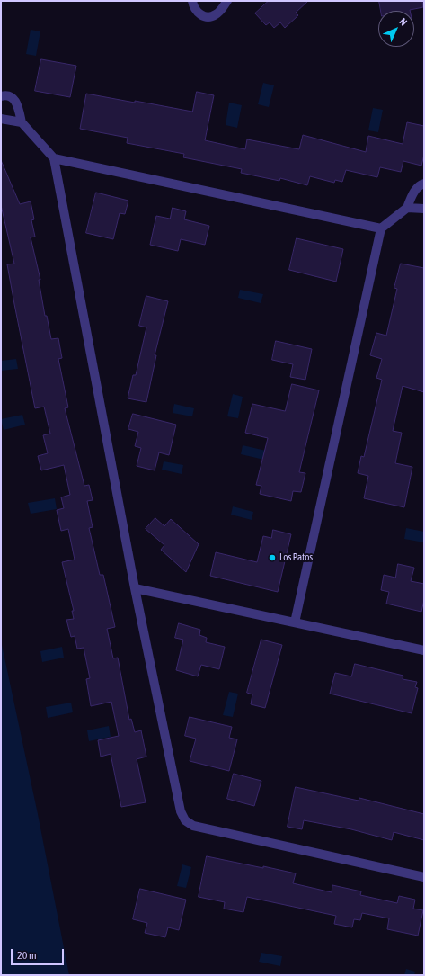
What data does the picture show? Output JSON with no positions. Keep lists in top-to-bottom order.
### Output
{
  "places": ["Los Patos"],
  "scale_bar": "20 m",
  "north": "top right"
}
